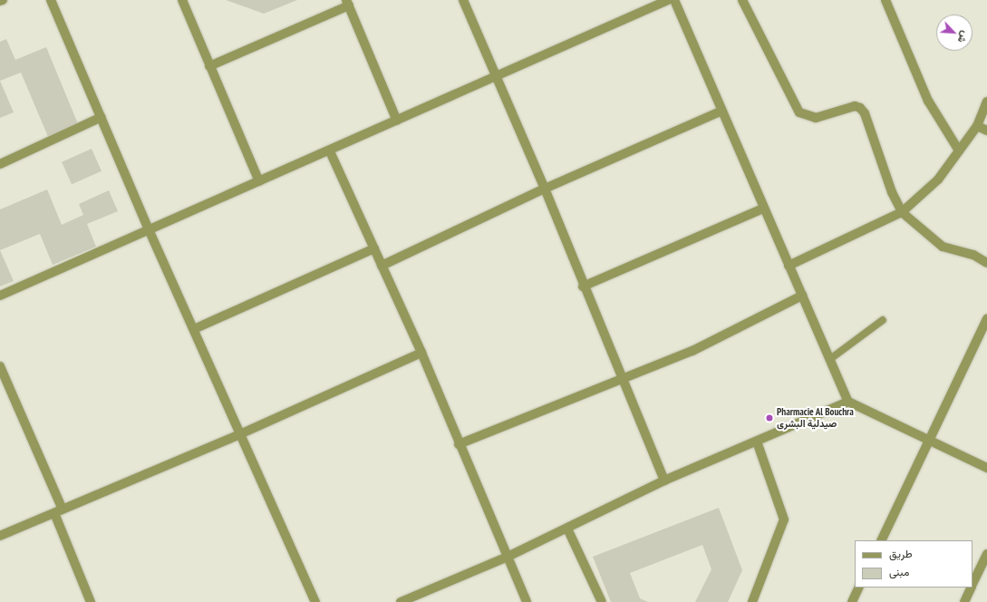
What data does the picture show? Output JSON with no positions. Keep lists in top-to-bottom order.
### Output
{
  "places": ["Pharmacie Al Bouchra صيدلية البشرى"],
  "legend": ["طريق", "مبنى"],
  "north": "bottom right"
}
